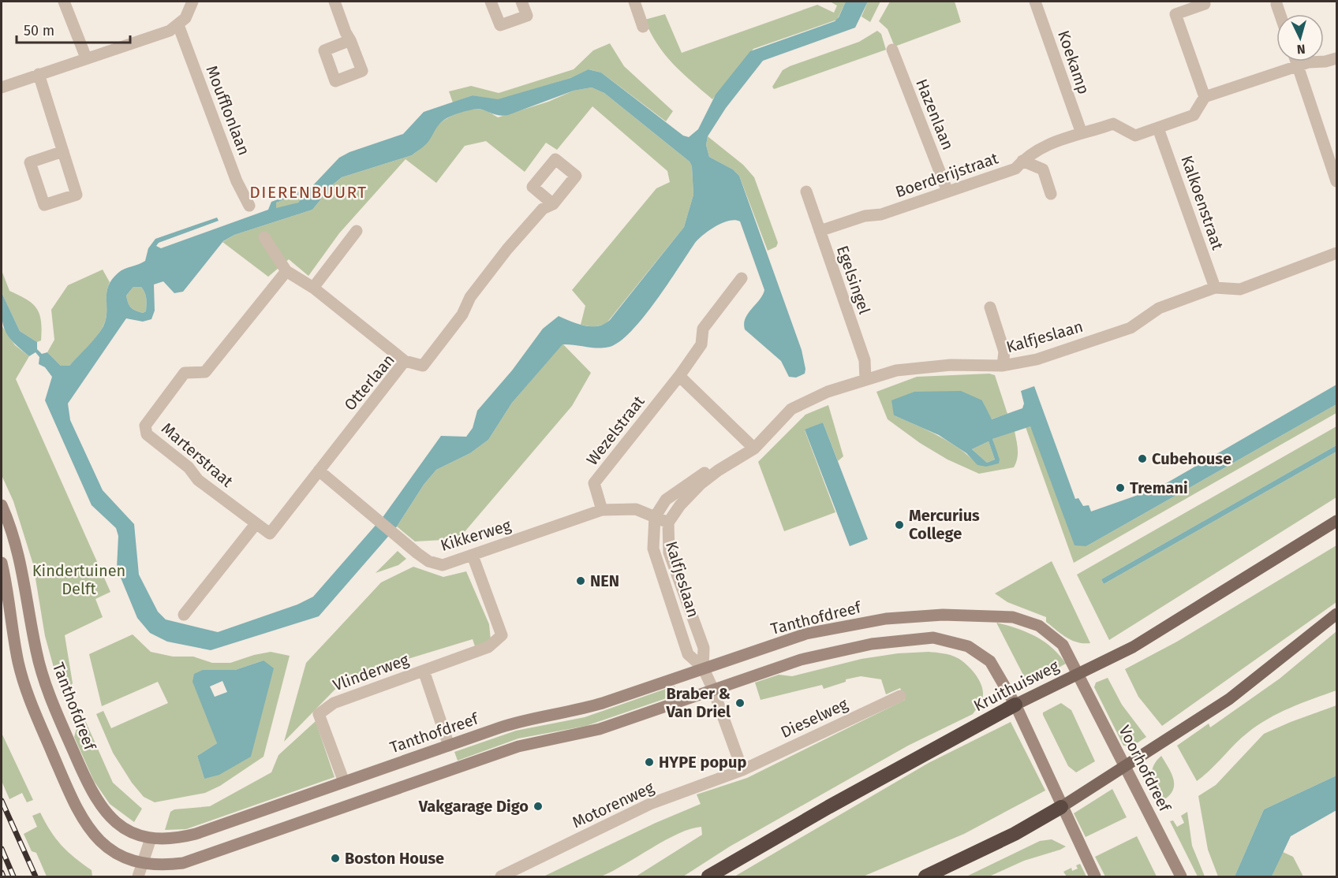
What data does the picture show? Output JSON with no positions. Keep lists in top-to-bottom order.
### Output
{
  "streets": {
    "highway": ["Kruithuisweg"],
    "street": [
      "Koekamp",
      "Moufflonlaan",
      "Hazenlaan",
      "Boerderijstraat",
      "Kalkoenstraat",
      "Egelsingel",
      "Kalfjeslaan",
      "Otterlaan",
      "Wezelstraat",
      "Marterstraat",
      "Kikkerweg",
      "Tanthofdreef",
      "Vlinderweg",
      "Dieselweg",
      "Voorhofdreef",
      "Motorenweg"
    ]
  },
  "crossings": [
    ["Koekamp", "Boerderijstraat"],
    ["Hazenlaan", "Boerderijstraat"],
    ["Boerderijstraat", "Kalkoenstraat"],
    ["Boerderijstraat", "Egelsingel"],
    ["Kalkoenstraat", "Kalfjeslaan"],
    ["Egelsingel", "Kalfjeslaan"],
    ["Kalfjeslaan", "Kikkerweg"],
    ["Kalfjeslaan", "Tanthofdreef"],
    ["Kalfjeslaan", "Dieselweg"],
    ["Kalfjeslaan", "Motorenweg"],
    ["Otterlaan", "Marterstraat"],
    ["Otterlaan", "Kikkerweg"],
    ["Wezelstraat", "Kikkerweg"],
    ["Kikkerweg", "Vlinderweg"],
    ["Tanthofdreef", "Vlinderweg"],
    ["Tanthofdreef", "Kruithuisweg"],
    ["Tanthofdreef", "Voorhofdreef"],
    ["Kruithuisweg", "Voorhofdreef"],
    ["Dieselweg", "Motorenweg"]
  ],
  "districts": ["DIERENBUURT"],
  "parks": ["Kindertuinen Delft"],
  "places": [
    "Cubehouse",
    "Tremani",
    "Mercurius College",
    "NEN",
    "Braber & Van Driel",
    "HYPE popup",
    "Vakgarage Digo",
    "Boston House"
  ],
  "scale_bar": "50 m",
  "north": "bottom"
}
